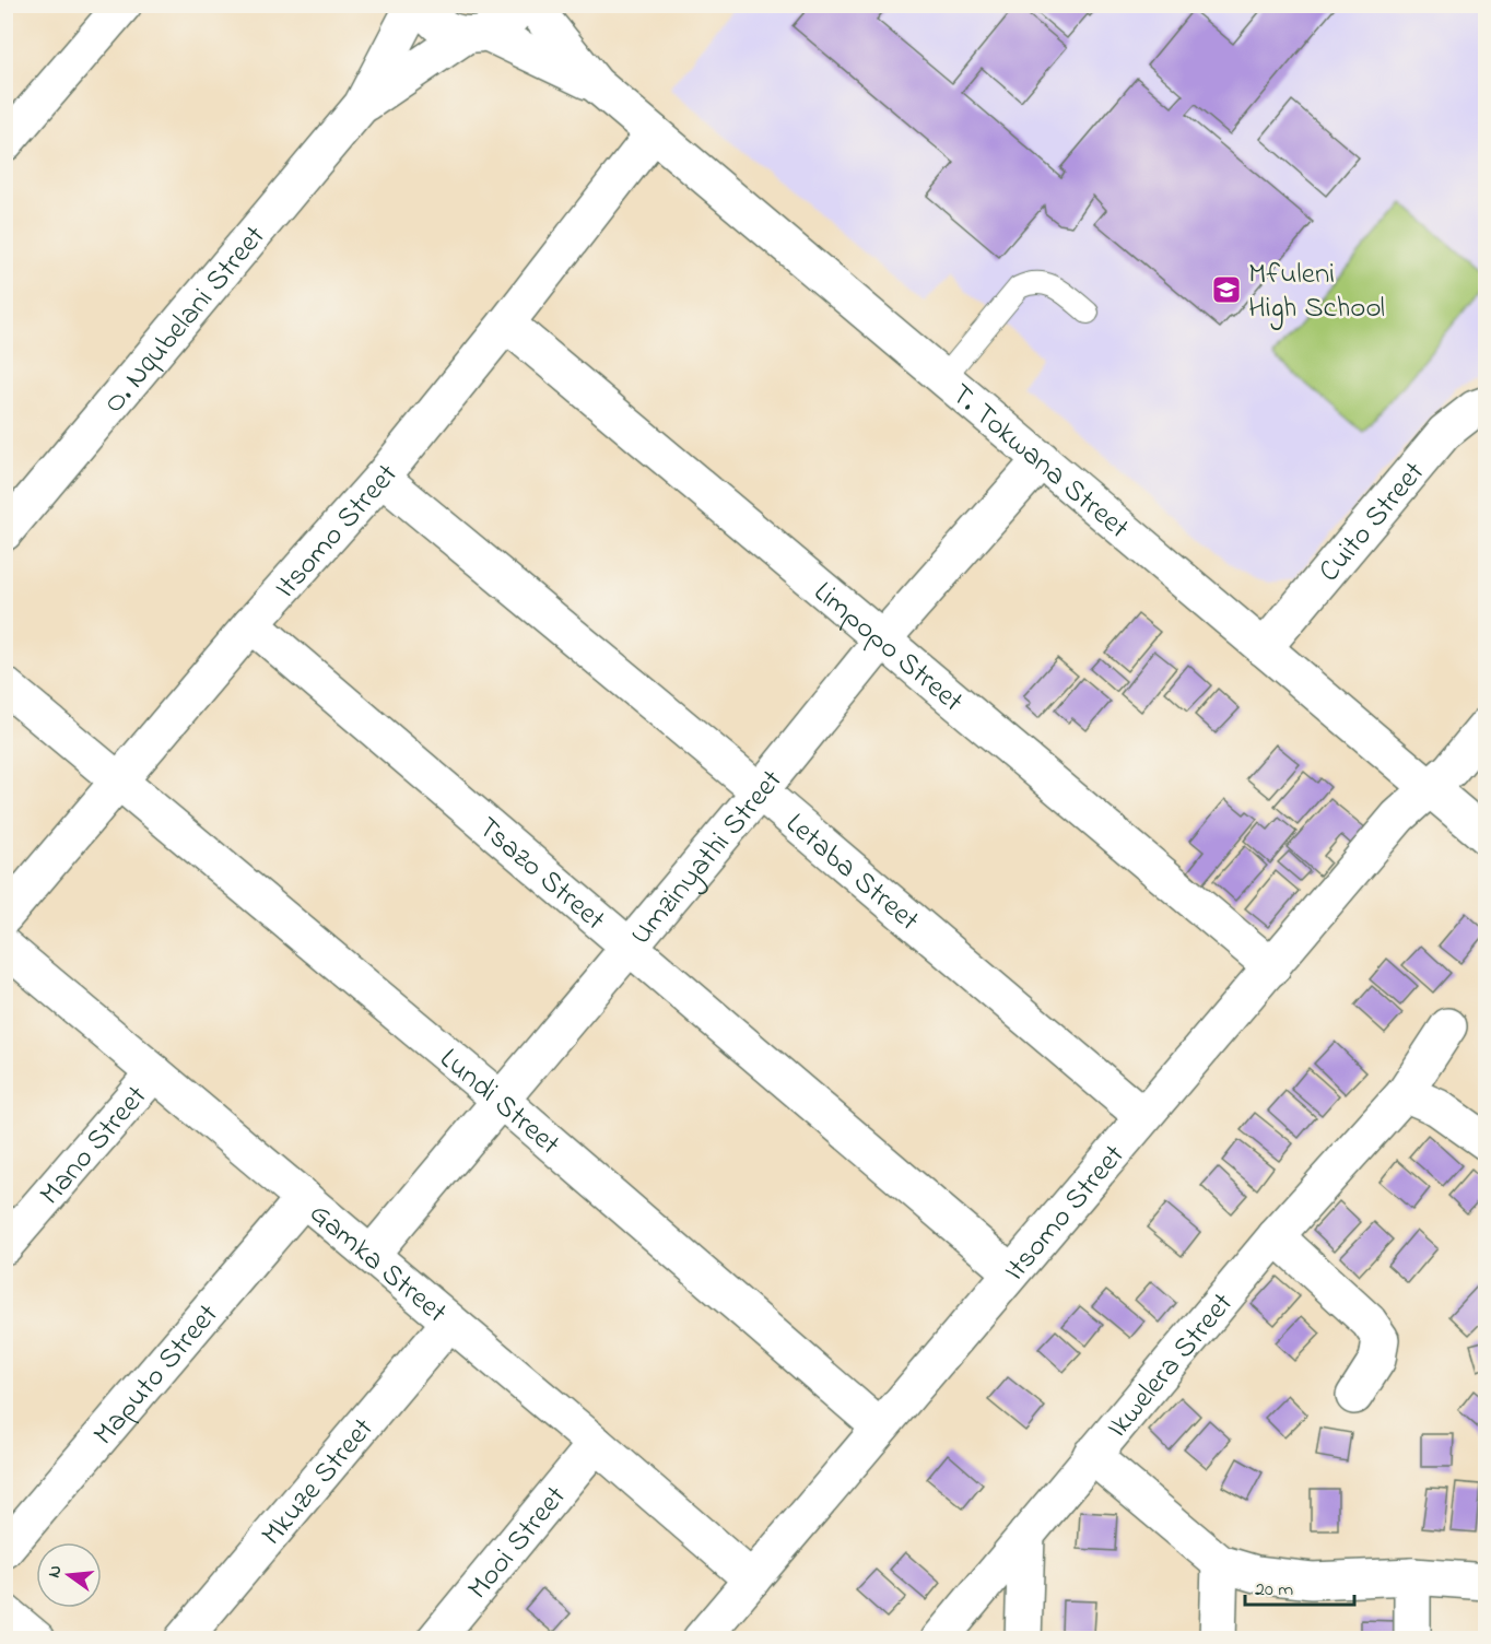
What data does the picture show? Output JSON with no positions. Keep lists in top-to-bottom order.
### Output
{
  "streets": {
    "street": [
      "O. Nqubelani Street",
      "T. Tokwana Street",
      "Cuito Street",
      "Itsomo Street",
      "Limpopo Street",
      "Umzinyathi Street",
      "Tsazo Street",
      "Letaba Street",
      "Lundi Street",
      "Mano Street",
      "Gamka Street",
      "Ikwelera Street",
      "Maputo Street",
      "Mkuze Street",
      "Mooi Street"
    ]
  },
  "crossings": [
    ["O. Nqubelani Street", "T. Tokwana Street"],
    ["T. Tokwana Street", "Cuito Street"],
    ["T. Tokwana Street", "Itsomo Street"],
    ["T. Tokwana Street", "Umzinyathi Street"],
    ["Itsomo Street", "Limpopo Street"],
    ["Itsomo Street", "Tsazo Street"],
    ["Itsomo Street", "Letaba Street"],
    ["Itsomo Street", "Lundi Street"],
    ["Itsomo Street", "Gamka Street"],
    ["Limpopo Street", "Umzinyathi Street"],
    ["Umzinyathi Street", "Tsazo Street"],
    ["Umzinyathi Street", "Letaba Street"],
    ["Umzinyathi Street", "Lundi Street"],
    ["Umzinyathi Street", "Gamka Street"],
    ["Mano Street", "Gamka Street"],
    ["Gamka Street", "Maputo Street"],
    ["Gamka Street", "Mkuze Street"],
    ["Gamka Street", "Mooi Street"]
  ],
  "places": {
    "school or university": ["Mfuleni High School"]
  },
  "scale_bar": "20 m",
  "north": "left"
}
